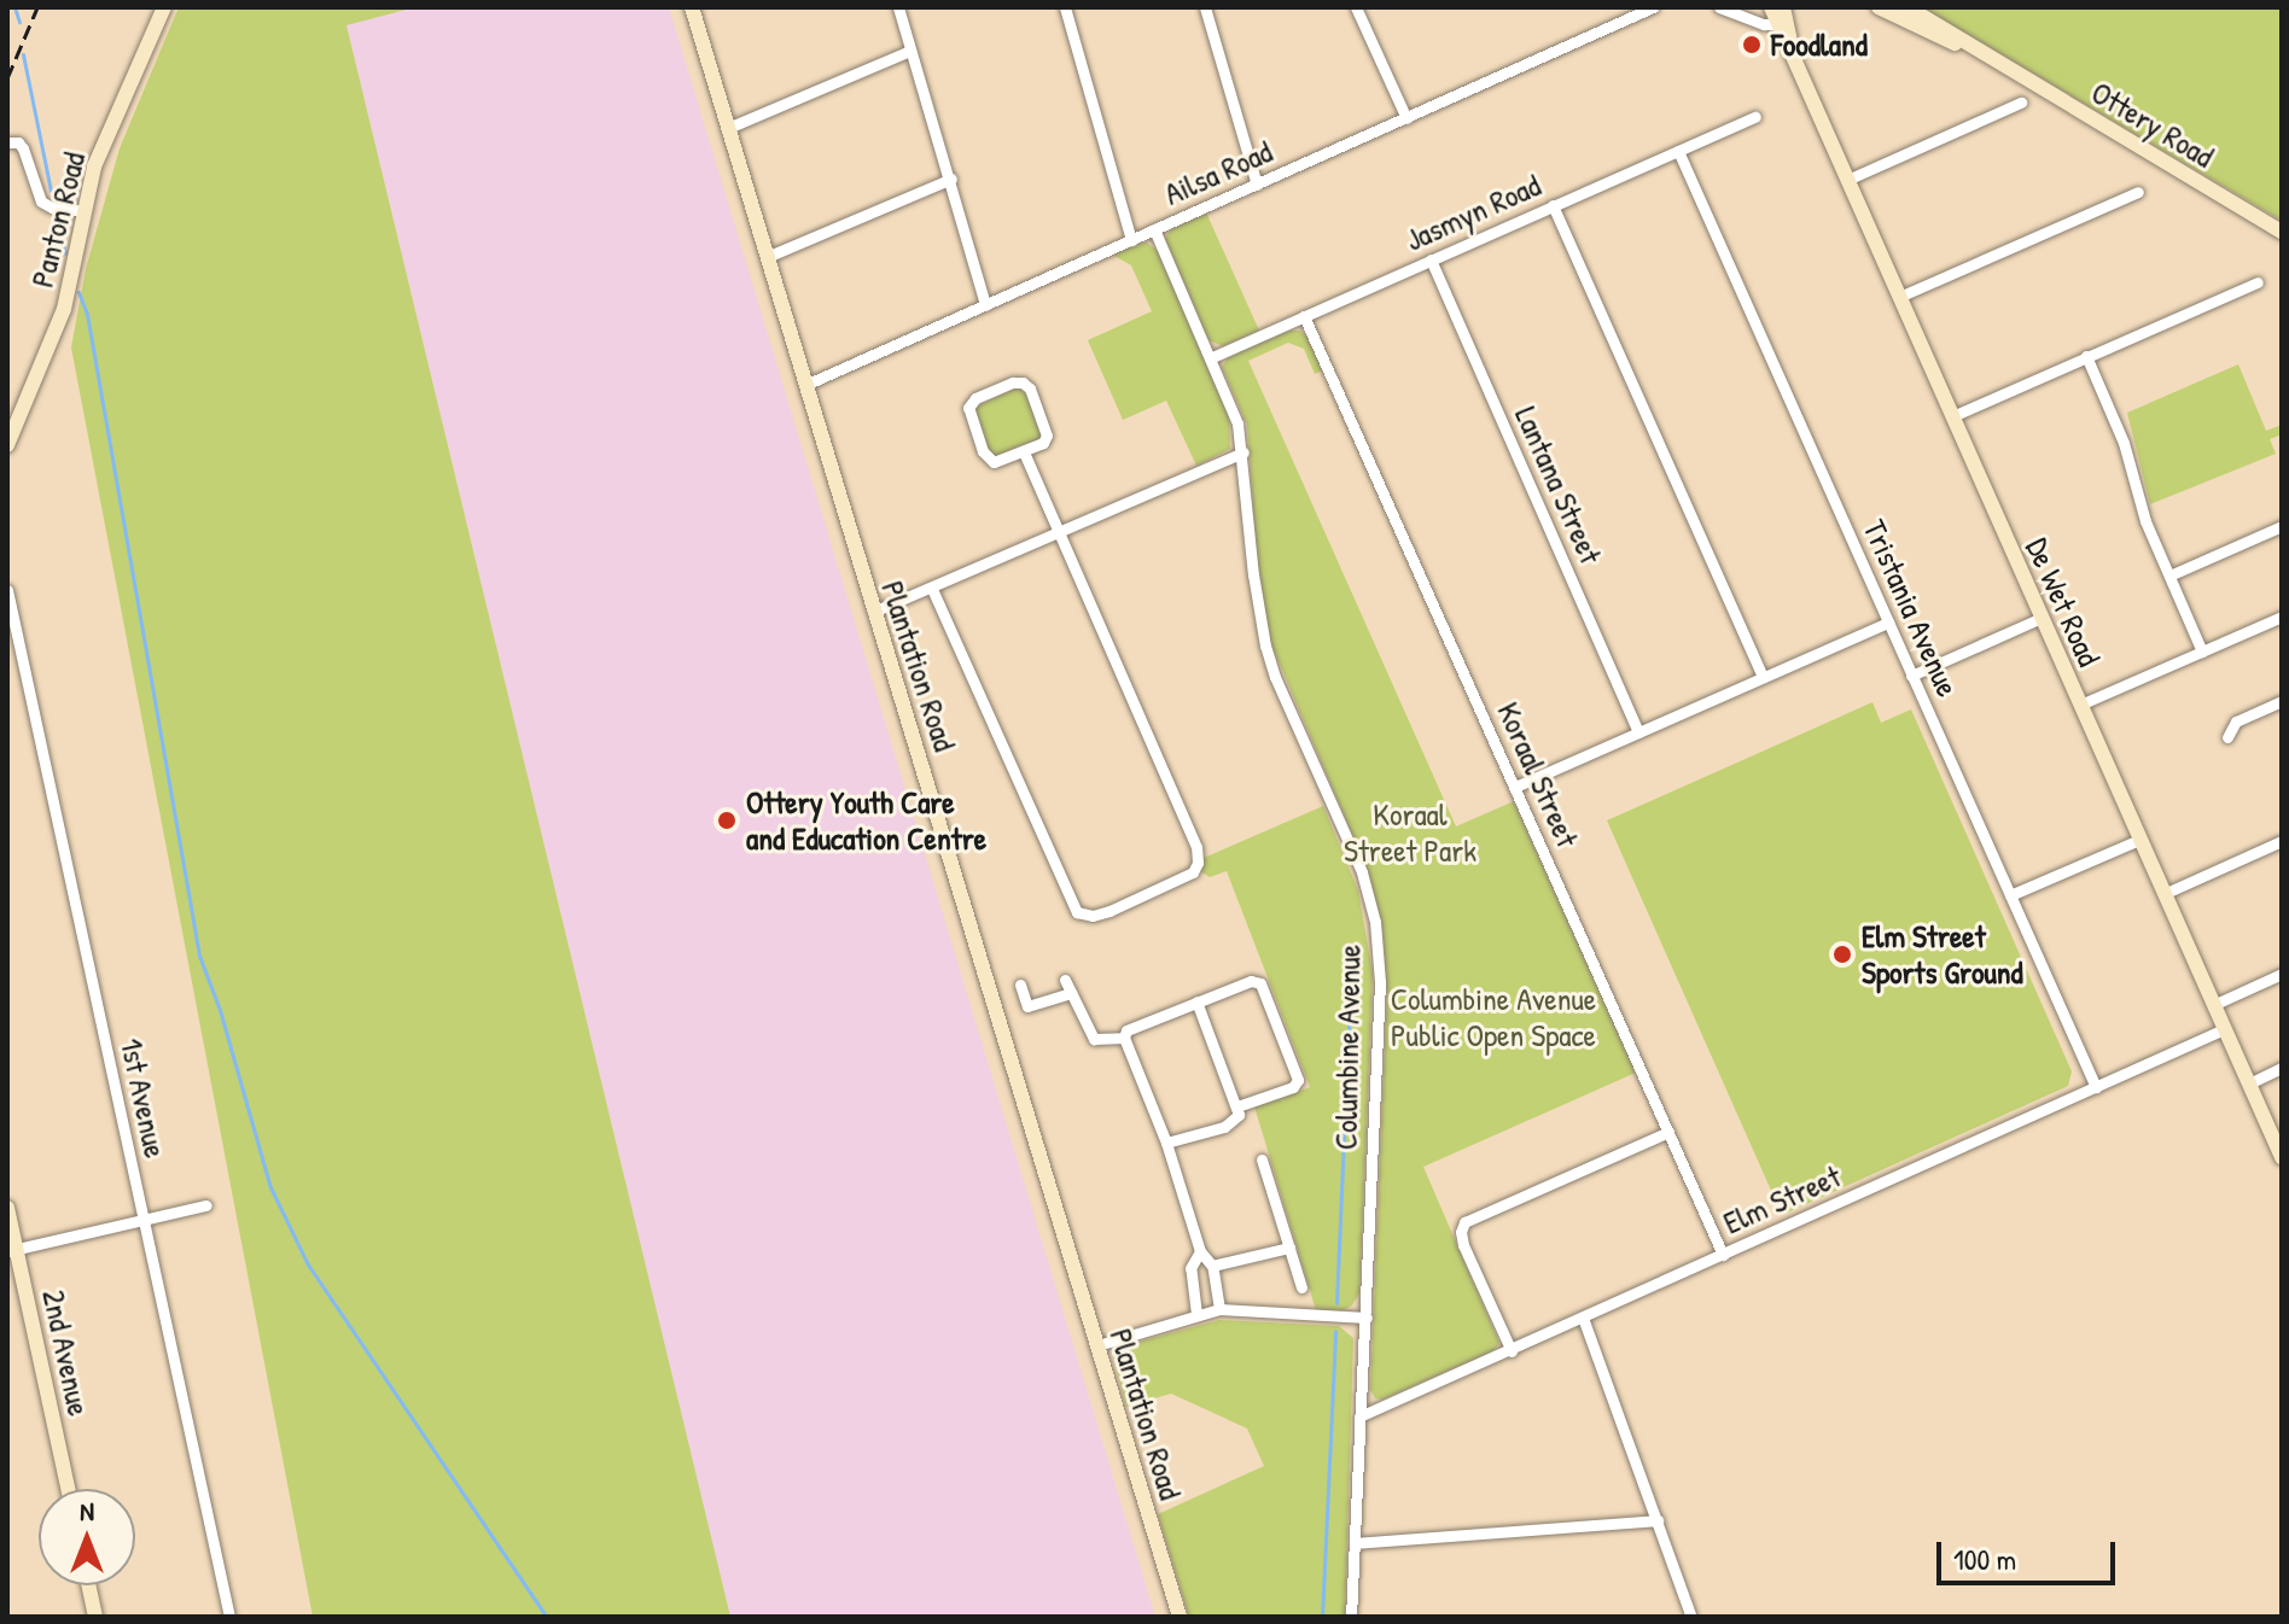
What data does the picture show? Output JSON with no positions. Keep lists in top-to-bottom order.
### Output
{
  "streets": {
    "street": [
      "Ottery Road",
      "Ailsa Road",
      "Jasmyn Road",
      "Panton Road",
      "Lantana Street",
      "De Wet Road",
      "Tristania Avenue",
      "Plantation Road",
      "Koraal Street",
      "Columbine Avenue",
      "1st Avenue",
      "Elm Street",
      "2nd Avenue"
    ]
  },
  "crossings": [
    ["Ailsa Road", "Plantation Road"],
    ["Ailsa Road", "Columbine Avenue"],
    ["Jasmyn Road", "Lantana Street"],
    ["Jasmyn Road", "Tristania Avenue"],
    ["Jasmyn Road", "Koraal Street"],
    ["Jasmyn Road", "Columbine Avenue"],
    ["De Wet Road", "Elm Street"],
    ["Tristania Avenue", "Elm Street"],
    ["Koraal Street", "Elm Street"],
    ["Columbine Avenue", "Elm Street"]
  ],
  "parks": ["Koraal Street Park", "Columbine Avenue Public Open Space"],
  "places": ["Foodland", "Ottery Youth Care and Education Centre", "Elm Street Sports Ground"],
  "scale_bar": "100 m",
  "north": "top"
}
